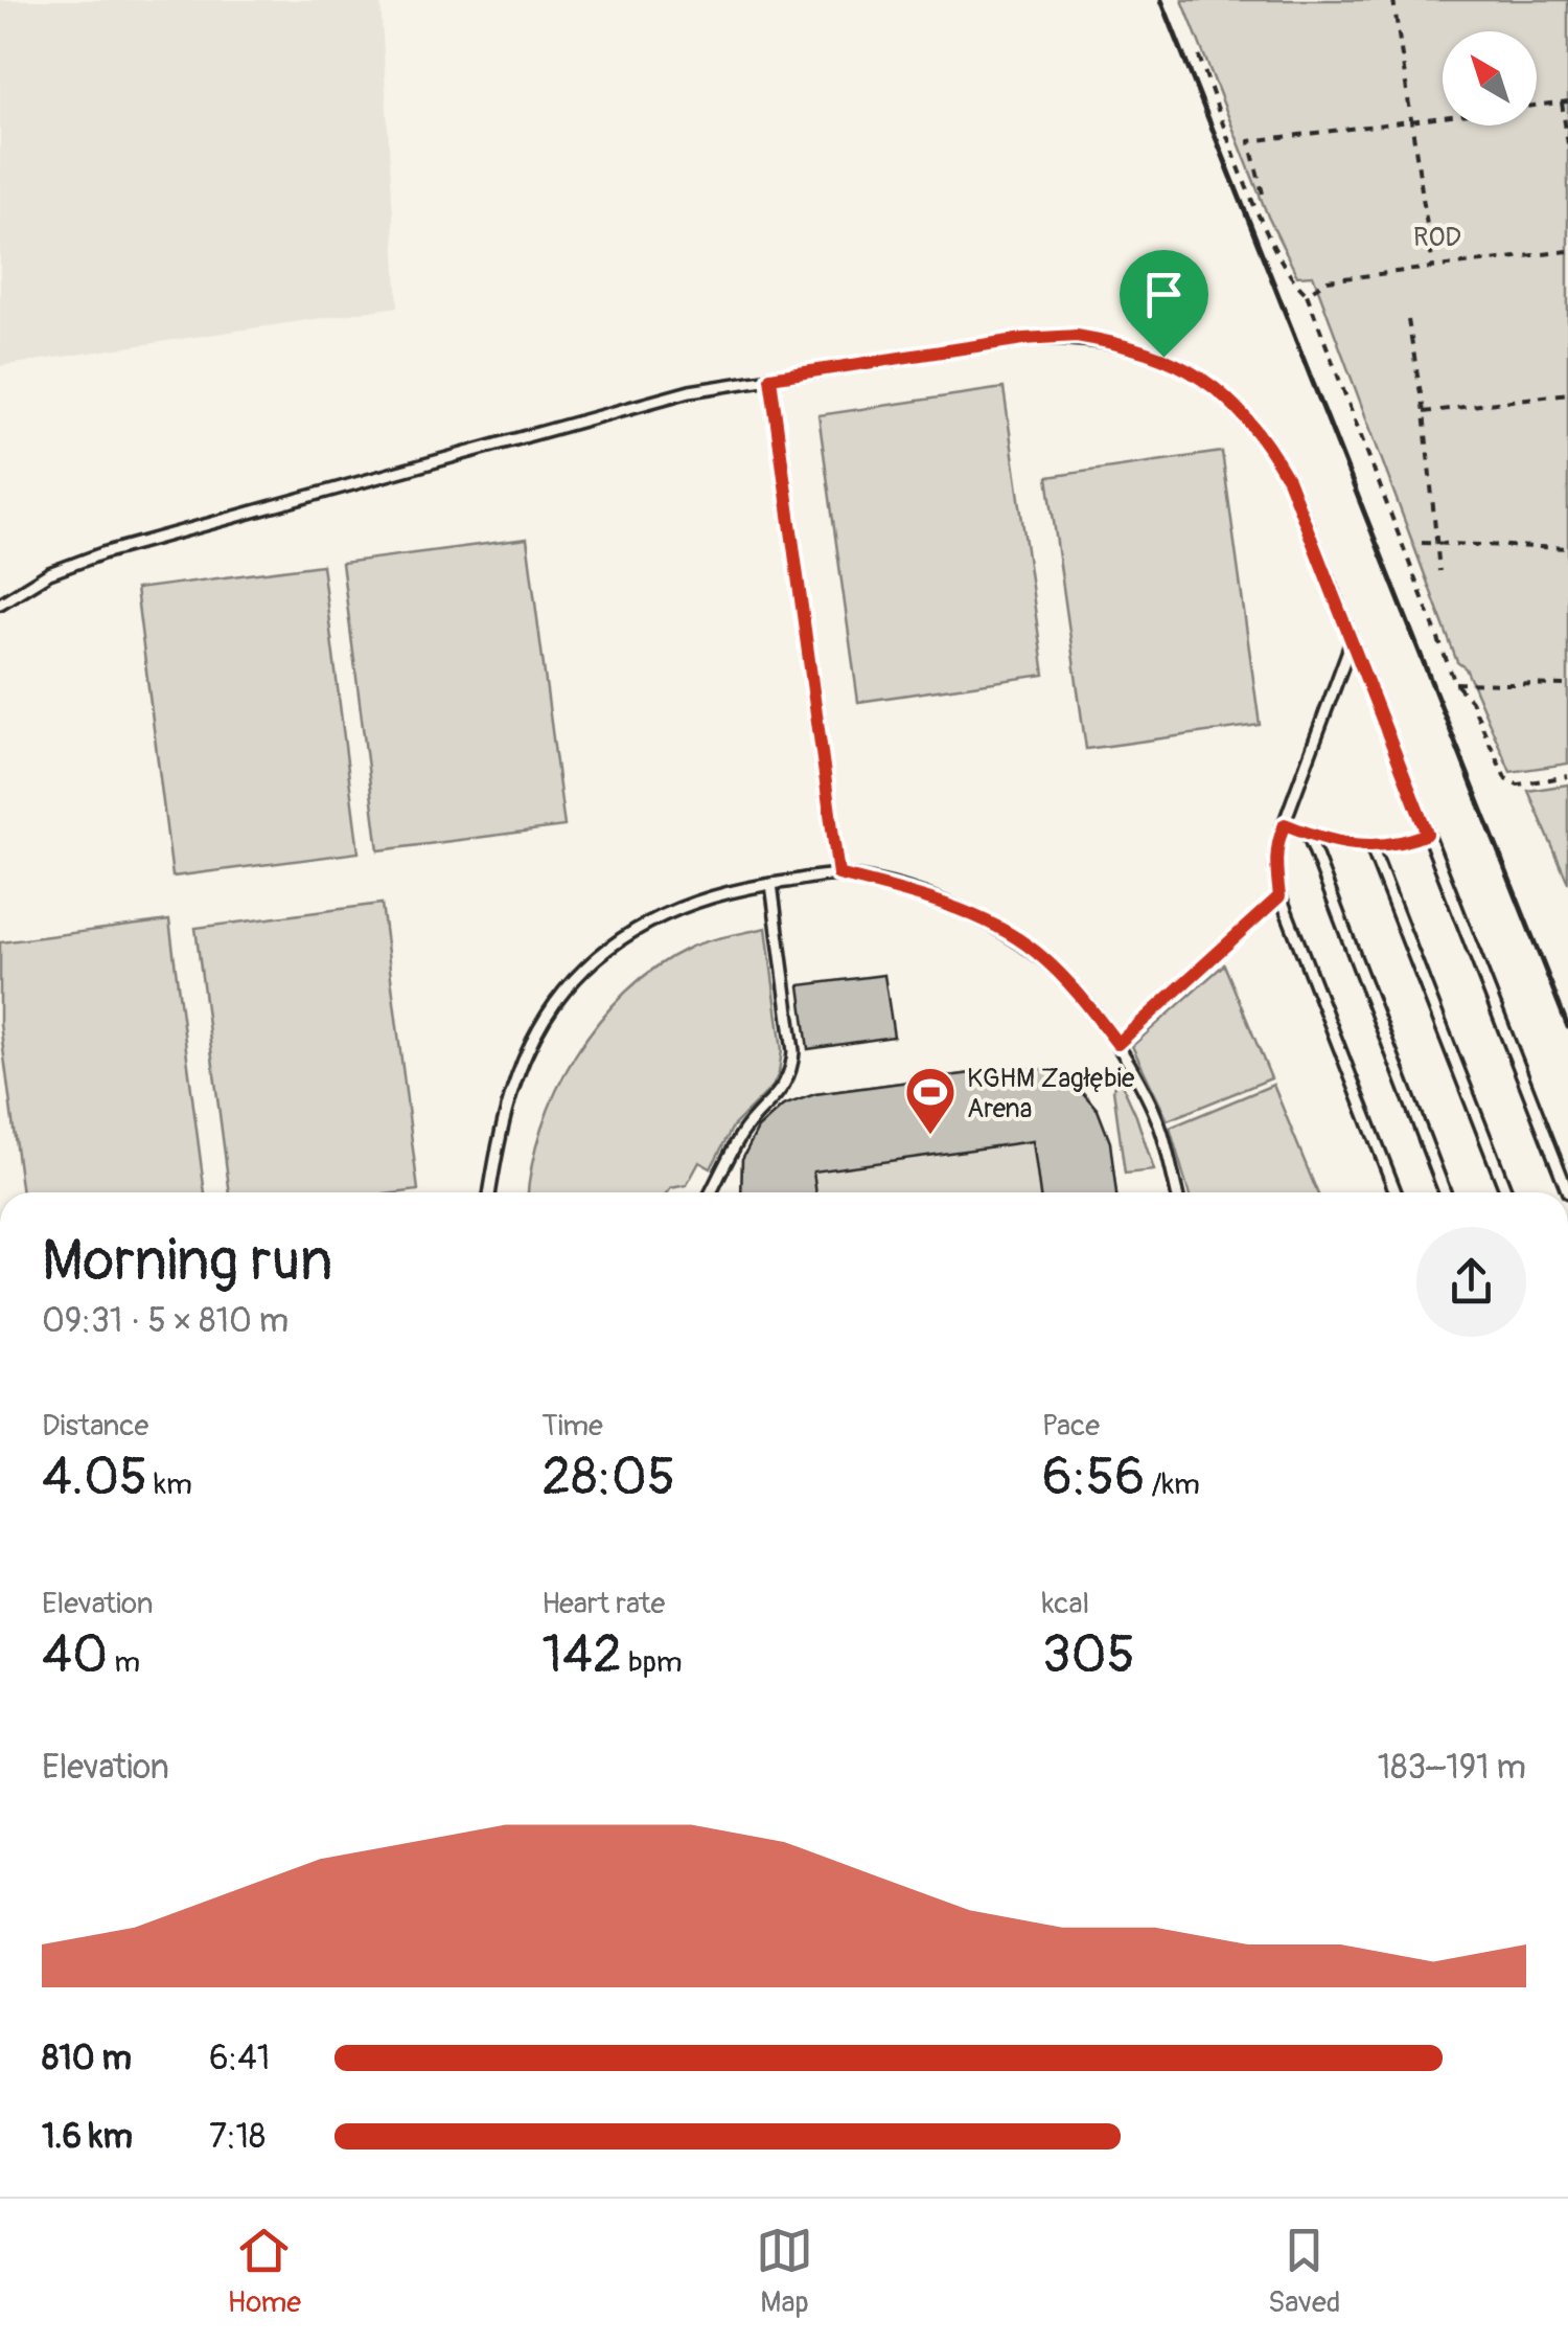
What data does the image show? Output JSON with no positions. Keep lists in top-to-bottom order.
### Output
{
  "parks": ["ROD"],
  "places": {
    "sports": ["KGHM Zagłębie Arena"]
  },
  "north": "top left",
  "page": {
    "heading": ["Morning run", "09:31 · 5 × 810 m"],
    "stats": [
      ["Distance", "4.05 km"],
      ["Time", "28:05"],
      ["Pace", "6:56 /km"],
      ["Elevation", "40 m"],
      ["Heart rate", "142 bpm"],
      ["kcal", "305"]
    ],
    "chart": ["Elevation", "183–191 m"],
    "list": [
      {
        "name": "810 m",
        "note": "6:41"
      },
      {
        "name": "1.6 km",
        "note": "7:18"
      }
    ],
    "tabs": ["Home", "Map", "Saved"]
  }
}
